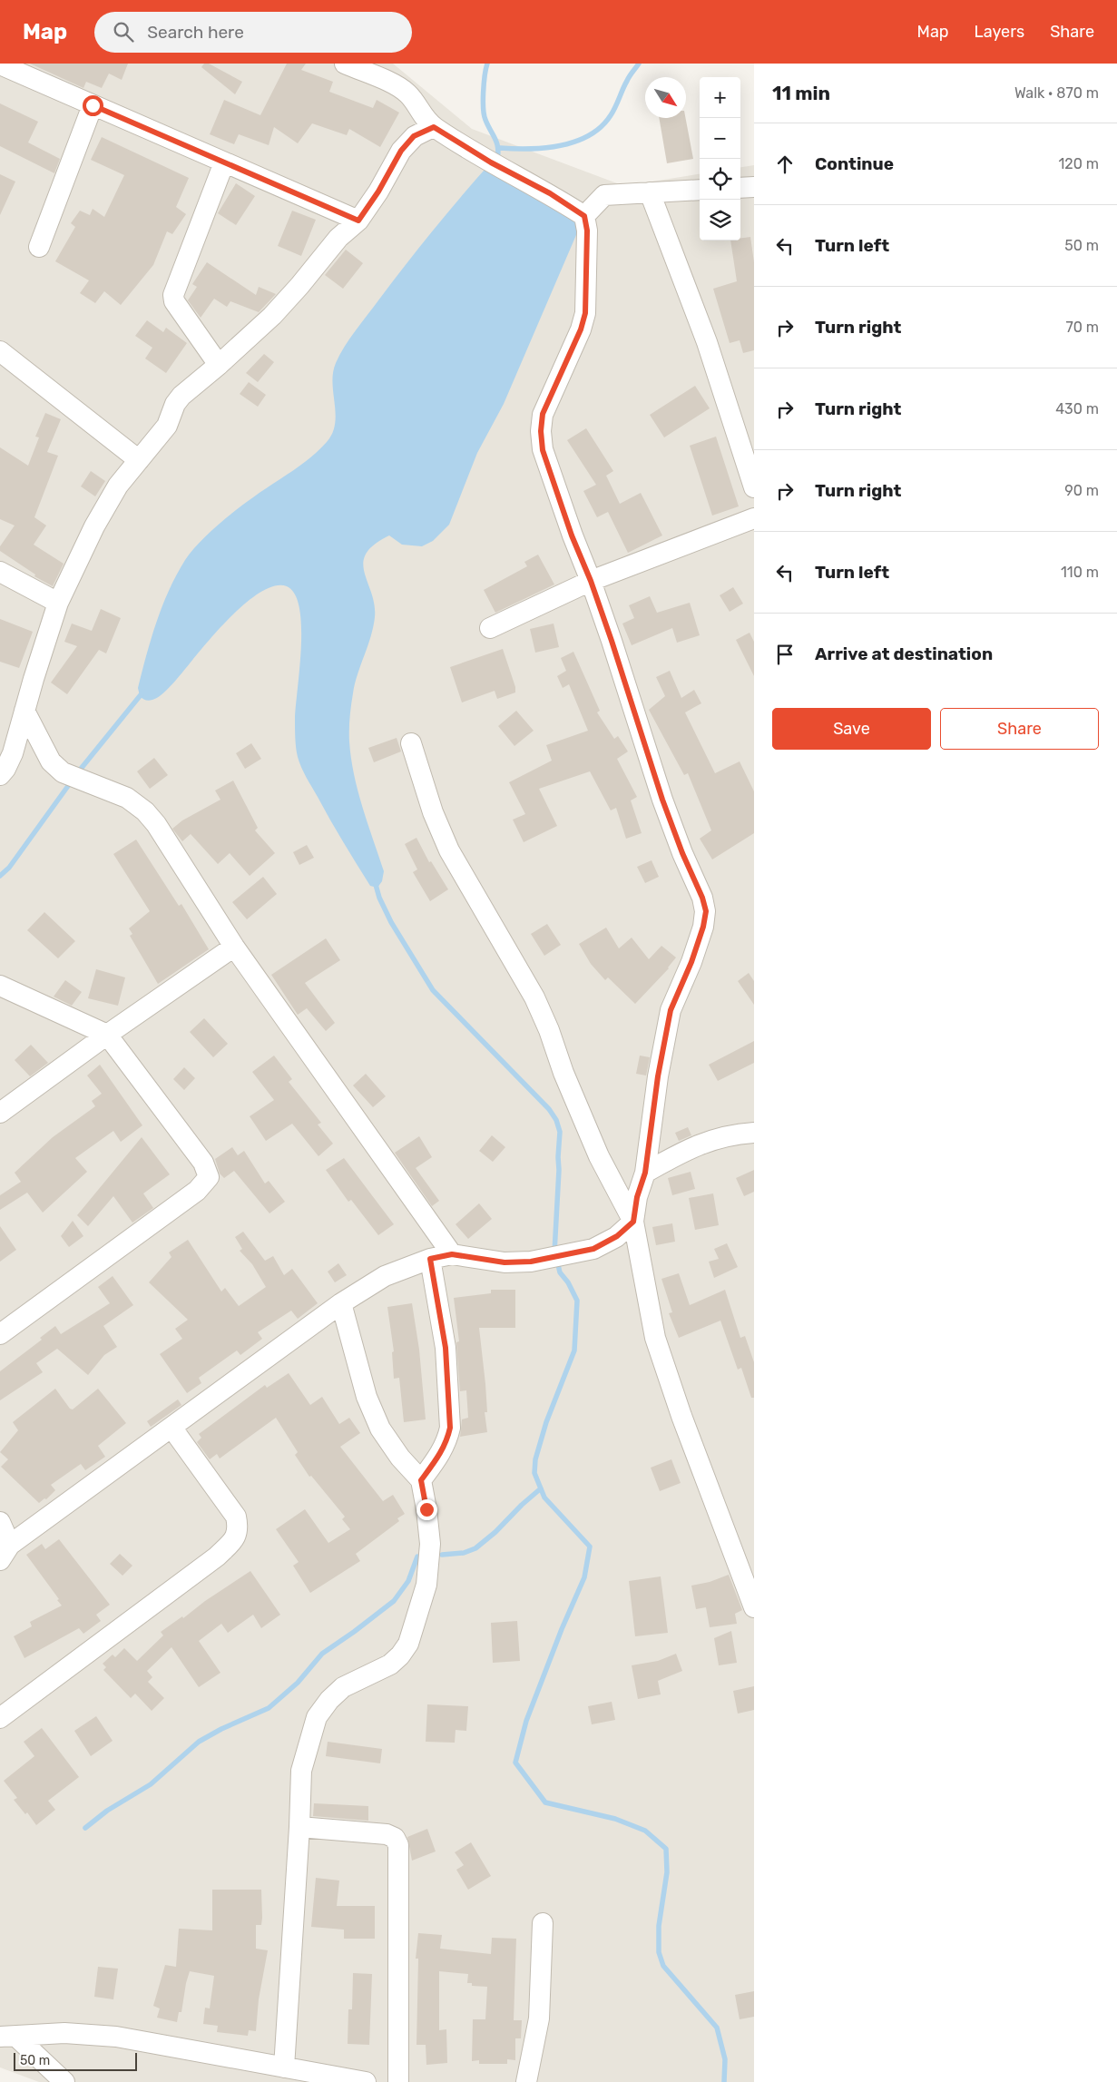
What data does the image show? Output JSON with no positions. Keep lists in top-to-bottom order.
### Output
{
  "scale_bar": "50 m",
  "north": "bottom right",
  "page": {
    "header": "Map",
    "search": "Search here",
    "nav": ["Map", "Layers", "Share"],
    "heading": ["11 min", "Walk · 870 m"],
    "map_buttons": ["+", "−"],
    "list": [
      ["Continue", "120 m"],
      ["Turn left", "50 m"],
      ["Turn right", "70 m"],
      ["Turn right", "430 m"],
      ["Turn right", "90 m"],
      ["Turn left", "110 m"],
      "Arrive at destination"
    ],
    "buttons": ["Save", "Share"],
    "scale": "50 m"
  }
}
